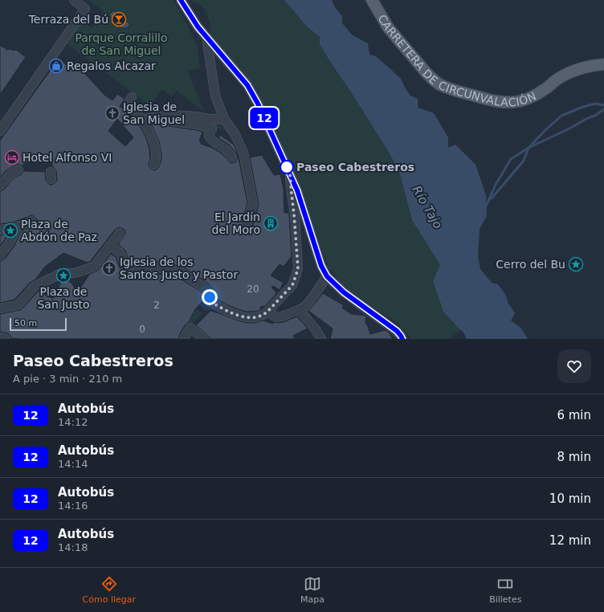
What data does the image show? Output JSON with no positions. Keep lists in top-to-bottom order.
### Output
{
  "streets": {
    "main road": ["CARRETERA DE CIRCUNVALACIÓN"]
  },
  "water": ["Río Tajo"],
  "parks": ["Parque Corralillo de San Miguel"],
  "places": {
    "bar": ["Terraza del Bú"],
    "shop": ["Regalos Alcazar"],
    "church": ["Iglesia de San Miguel", "Iglesia de los Santos Justo y Pastor"],
    "hotel": ["Hotel Alfonso VI"],
    "other": ["Paseo Cabestreros"],
    "building": ["El Jardín del Moro"],
    "place": ["Plaza de Abdón de Paz", "Cerro del Bu", "Plaza de San Justo"]
  },
  "lines": ["bus line 12"],
  "house_numbers": ["20", "2", "0"],
  "scale_bar": "50 m",
  "page": {
    "on_map": "12",
    "scale": "50 m",
    "heading": ["Paseo Cabestreros", "A pie · 3 min · 210 m"],
    "list": [
      {
        "mark": "12",
        "name": "Autobús",
        "note": "14:12",
        "value": "6 min"
      },
      {
        "mark": "12",
        "name": "Autobús",
        "note": "14:14",
        "value": "8 min"
      },
      {
        "mark": "12",
        "name": "Autobús",
        "note": "14:16",
        "value": "10 min"
      },
      {
        "mark": "12",
        "name": "Autobús",
        "note": "14:18",
        "value": "12 min"
      }
    ],
    "tabs": ["Cómo llegar", "Mapa", "Billetes"]
  }
}
